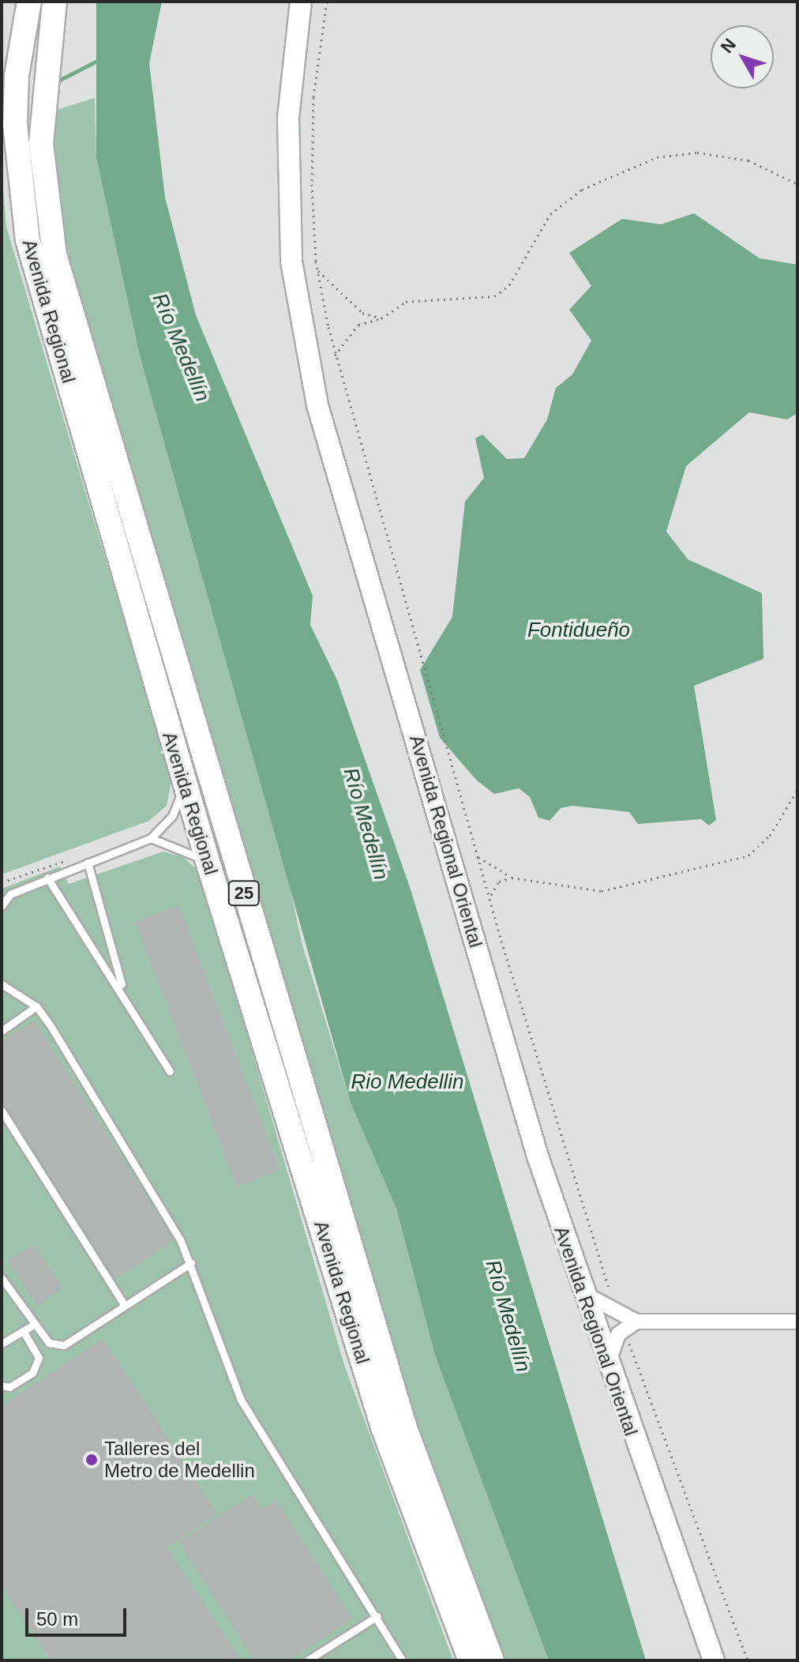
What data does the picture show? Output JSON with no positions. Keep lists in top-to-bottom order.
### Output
{
  "streets": {
    "highway": ["Avenida Regional", "25"],
    "main road": ["Avenida Regional Oriental"]
  },
  "water": ["Río Medellín", "Fontidueño", "Rio Medellin"],
  "places": ["Talleres del Metro de Medellin"],
  "scale_bar": "50 m",
  "north": "top left"
}
